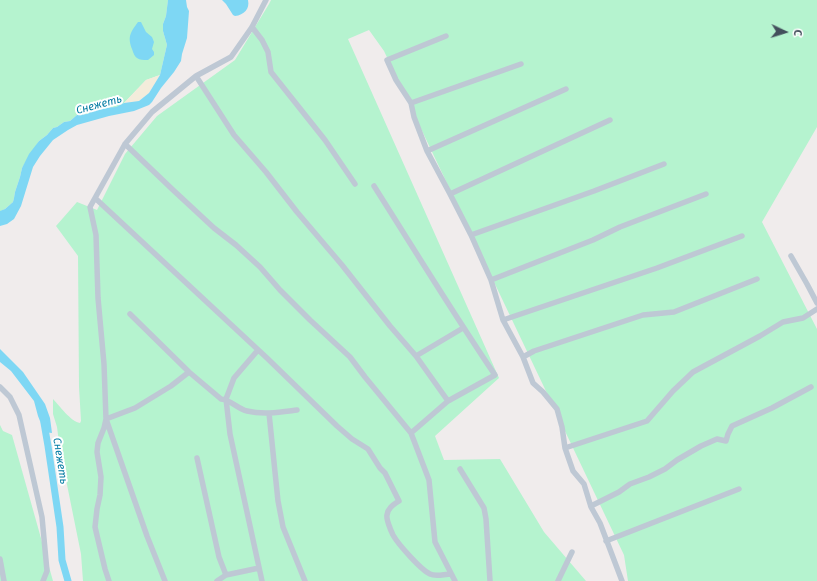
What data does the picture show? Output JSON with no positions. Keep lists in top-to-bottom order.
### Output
{
  "water": ["Снежеть"],
  "north": "right"
}
